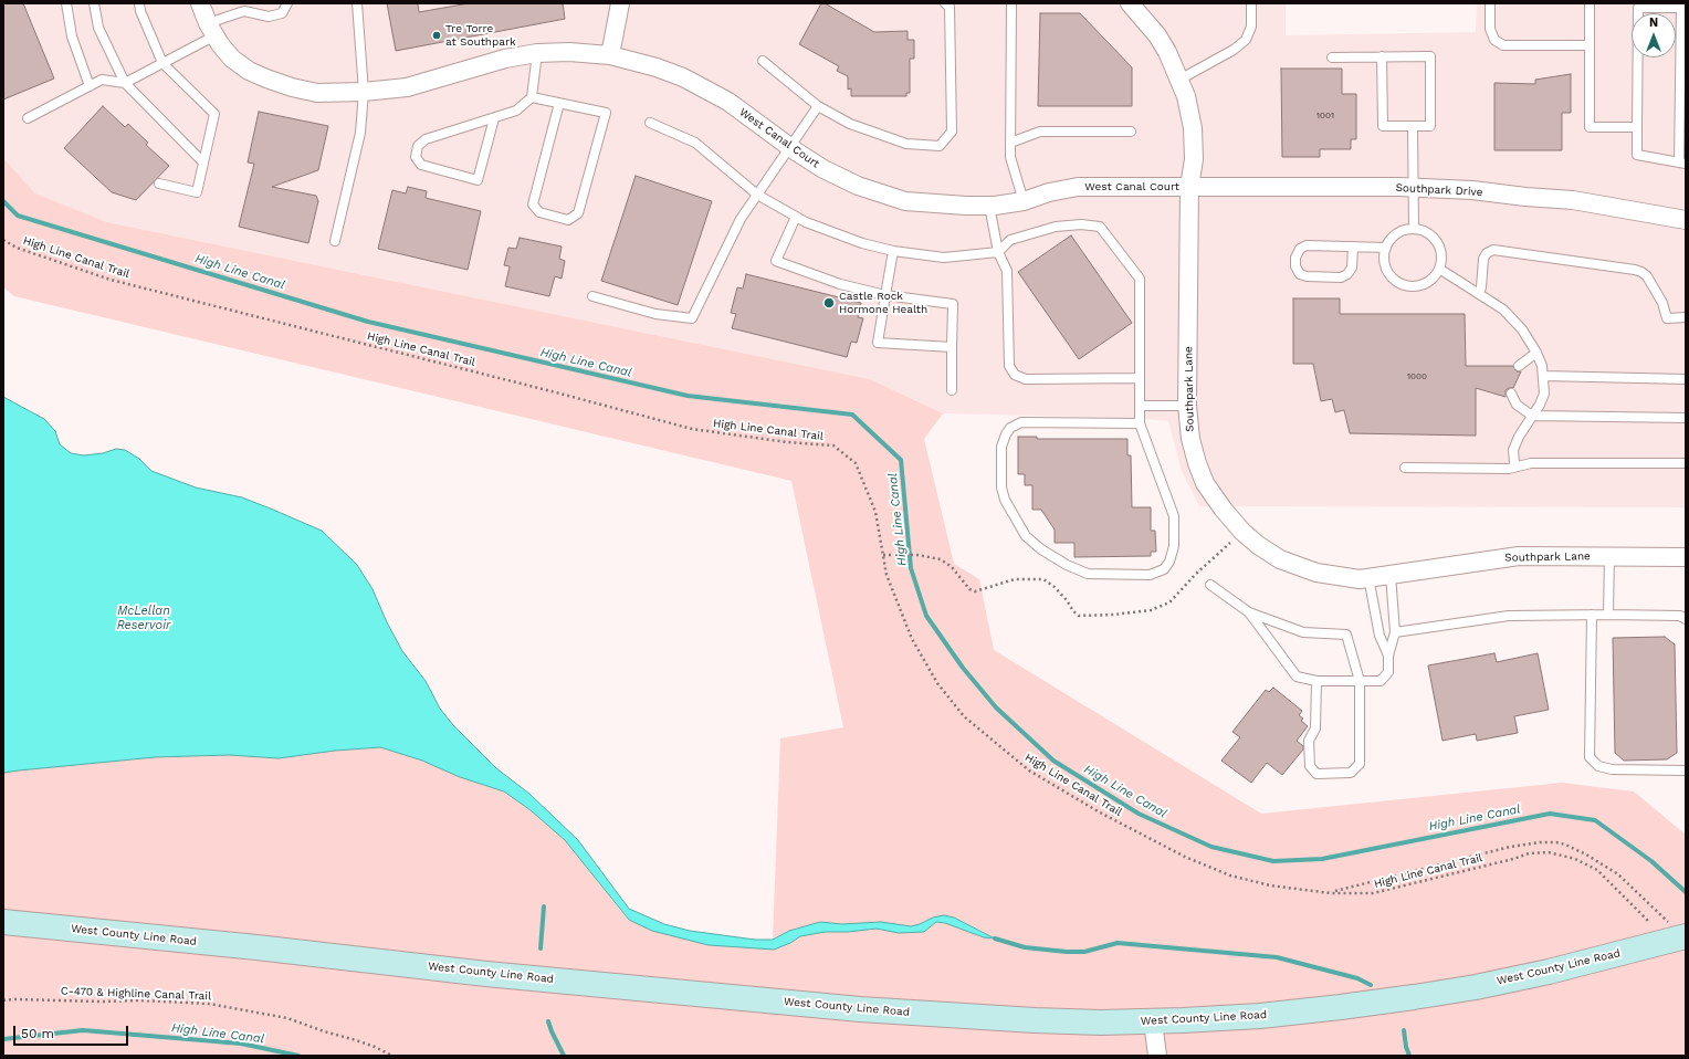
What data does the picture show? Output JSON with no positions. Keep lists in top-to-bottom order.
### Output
{
  "streets": {
    "main road": ["West County Line Road"],
    "street": ["West Canal Court", "Southpark Drive", "Southpark Lane"],
    "path": ["High Line Canal Trail", "C-470 & Highline Canal Trail"]
  },
  "crossings": [
    ["West Canal Court", "Southpark Drive"],
    ["West Canal Court", "Southpark Lane"],
    ["Southpark Drive", "Southpark Lane"]
  ],
  "water": ["High Line Canal", "McLellan Reservoir"],
  "places": ["Tre Torre at Southpark", "Castle Rock Hormone Health"],
  "house_numbers": ["1001", "1000"],
  "scale_bar": "50 m",
  "north": "top"
}
